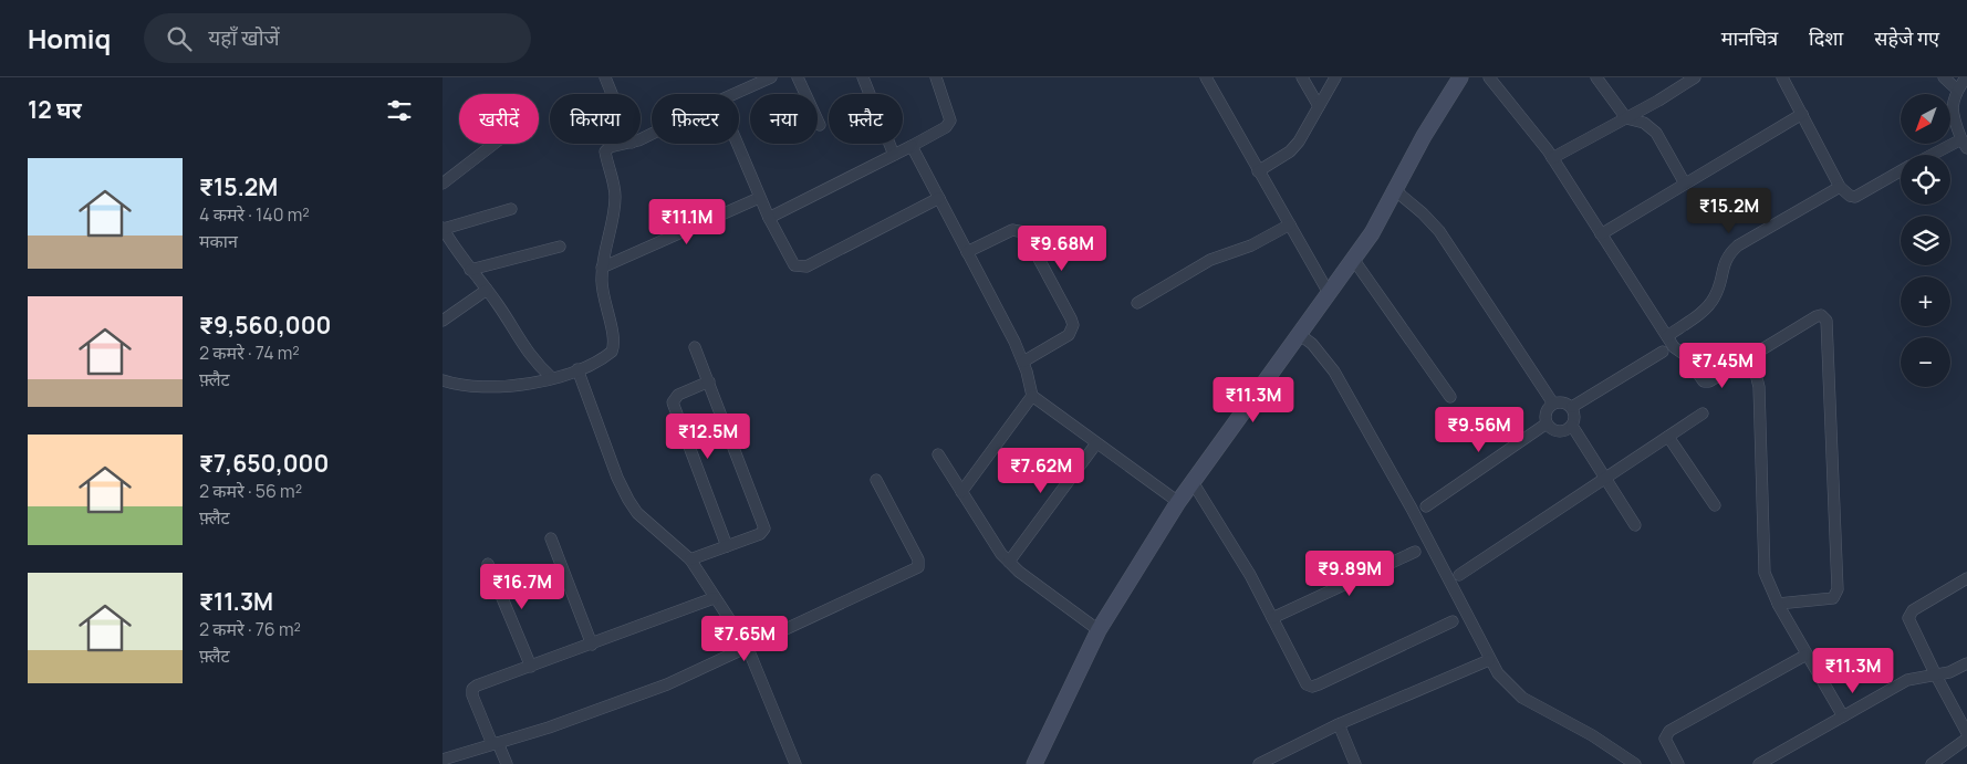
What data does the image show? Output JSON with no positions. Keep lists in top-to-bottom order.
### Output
{
  "north": "bottom left",
  "page": {
    "header": "Homiq",
    "search": "यहाँ खोजें",
    "nav": ["मानचित्र", "दिशा", "सहेजे गए"],
    "heading": "12 घर",
    "map_buttons": ["+", "−"],
    "chip": [
      "खरीदें",
      "किराया",
      "फ़िल्टर",
      "नया",
      "फ़्लैट"
    ],
    "list": [
      {
        "name": "₹15.2M",
        "note": "4 कमरे · 140 m² · मकान"
      },
      {
        "name": "₹9,560,000",
        "note": "2 कमरे · 74 m² · फ़्लैट"
      },
      {
        "name": "₹7,650,000",
        "note": "2 कमरे · 56 m² · फ़्लैट"
      },
      {
        "name": "₹11.3M",
        "note": "2 कमरे · 76 m² · फ़्लैट"
      }
    ],
    "price": [
      "₹15.2M",
      "₹11.1M",
      "₹9.68M",
      "₹7.45M",
      "₹11.3M",
      "₹9.56M",
      "₹12.5M",
      "₹7.62M",
      "₹9.89M",
      "₹16.7M",
      "₹7.65M",
      "₹11.3M"
    ]
  }
}
